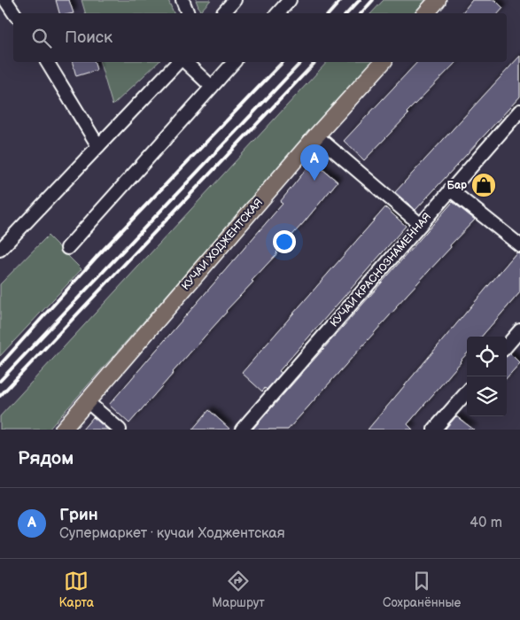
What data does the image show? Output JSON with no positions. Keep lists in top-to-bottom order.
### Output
{
  "streets": {
    "main road": ["КУЧАИ ХОДЖЕНТСКАЯ"],
    "street": ["КУЧАИ КРАСНОЗНАМЕННАЯ"]
  },
  "places": {
    "shop": ["Бар"]
  },
  "page": {
    "search": "Поиск",
    "pins": "A",
    "heading": "Рядом",
    "list": [
      {
        "mark": "A",
        "name": "Грин",
        "note": "Супермаркет · кучаи Ходжентская",
        "value": "40 m"
      }
    ],
    "nav": ["Карта", "Маршрут", "Сохранённые"]
  }
}
